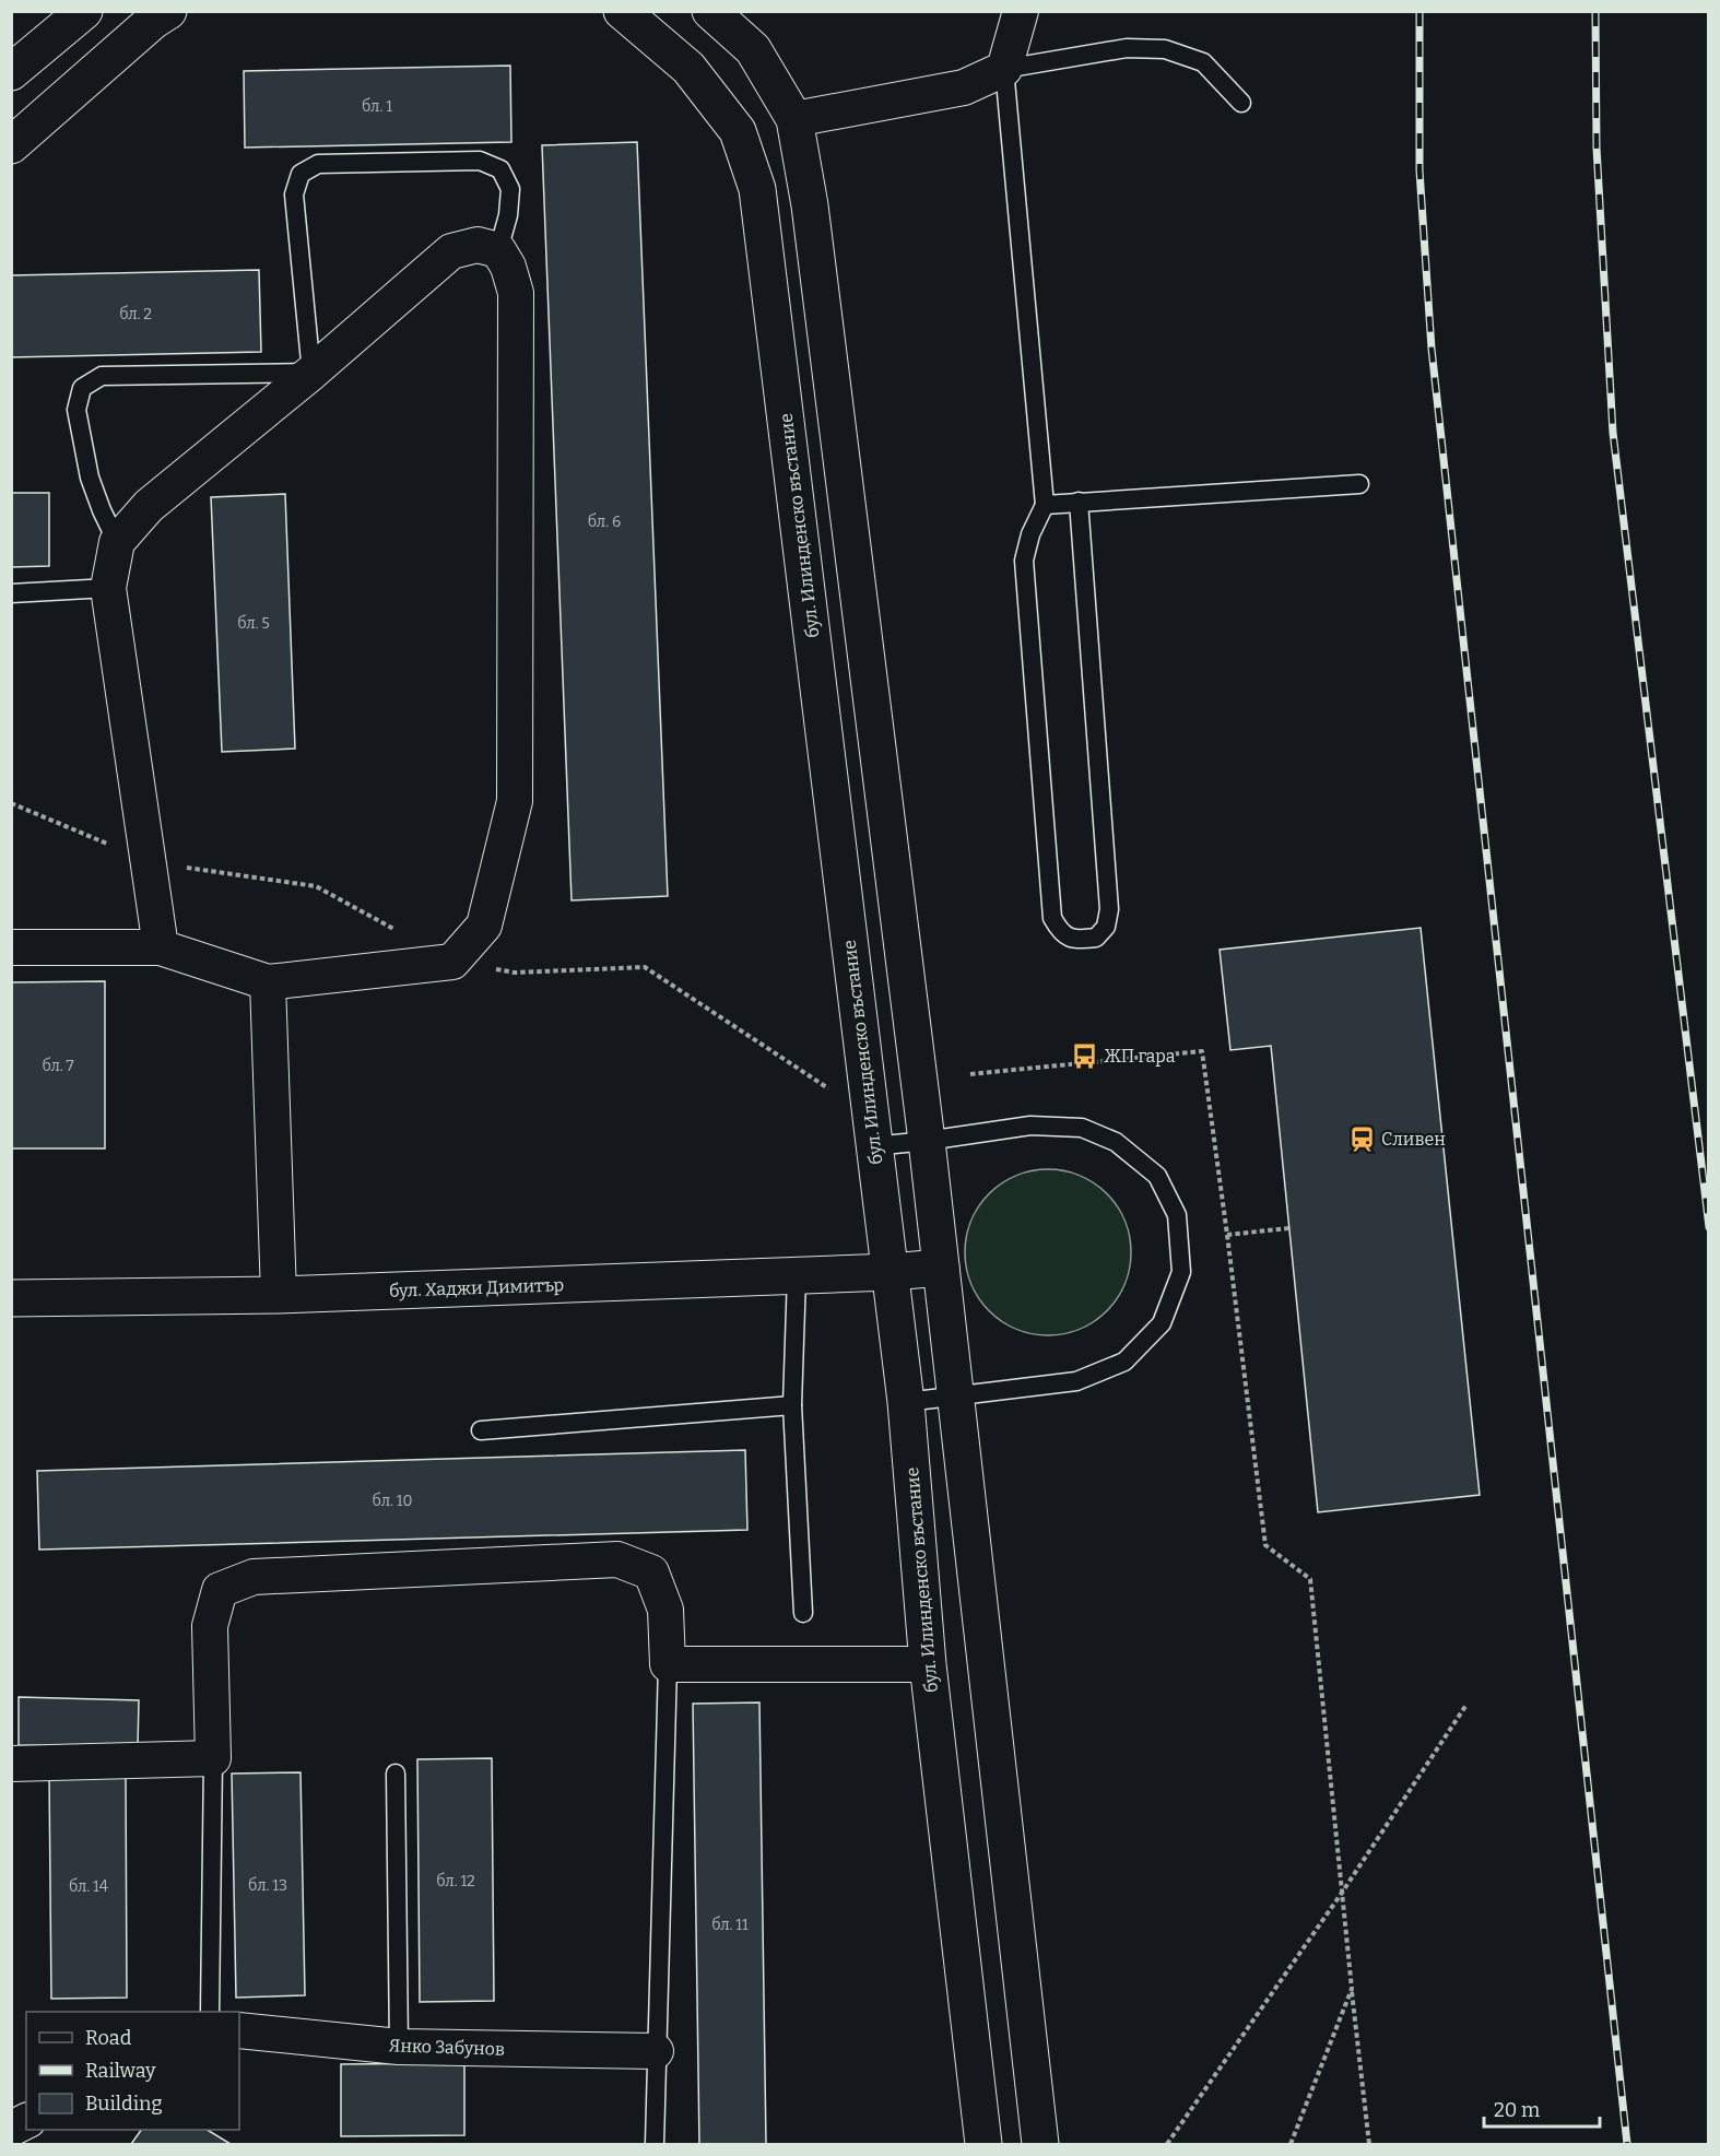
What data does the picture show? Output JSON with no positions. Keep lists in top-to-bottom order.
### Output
{
  "streets": {
    "main road": ["бул. Илинденско въстание", "бул. Хаджи Димитър"],
    "street": ["Янко Забунов"]
  },
  "crossings": [
    ["бул. Илинденско въстание", "бул. Хаджи Димитър"]
  ],
  "places": {
    "bus stop": ["ЖП гара"],
    "station": ["Сливен"]
  },
  "house_numbers": [
    "бл. 1",
    "бл. 2",
    "бл. 6",
    "бл. 5",
    "бл. 7",
    "бл. 10",
    "бл. 12",
    "бл. 13",
    "бл. 14",
    "бл. 11"
  ],
  "legend": ["Road", "Railway", "Building"],
  "scale_bar": "20 m"
}
